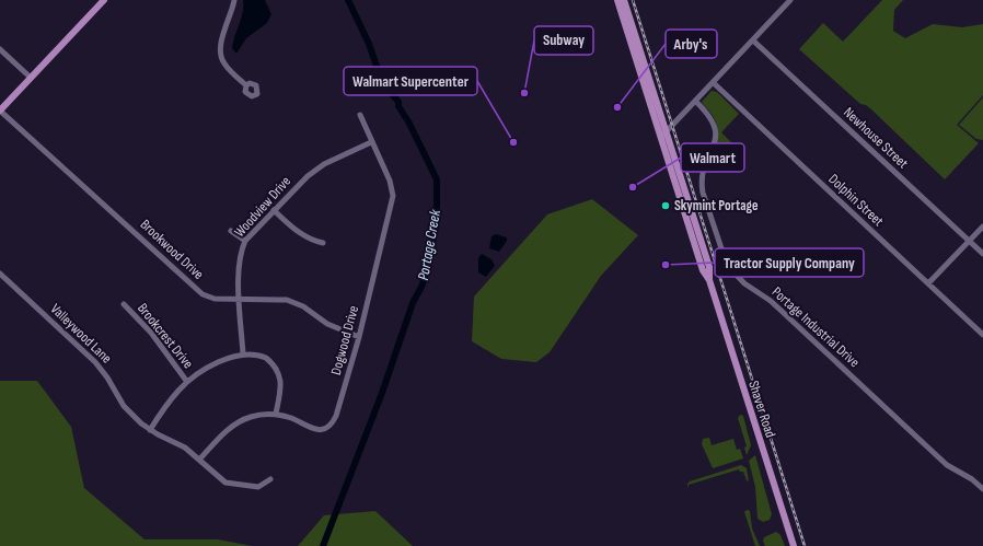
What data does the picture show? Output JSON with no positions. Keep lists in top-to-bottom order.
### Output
{
  "streets": {
    "main road": ["Shaver Road"],
    "street": [
      "Newhouse Street",
      "Dolphin Street",
      "Woodview Drive",
      "Brookwood Drive",
      "Portage Industrial Drive",
      "Valleywood Lane",
      "Brookcrest Drive",
      "Dogwood Drive"
    ]
  },
  "crossings": [
    ["Woodview Drive", "Brookwood Drive"],
    ["Woodview Drive", "Dogwood Drive"],
    ["Brookwood Drive", "Dogwood Drive"],
    ["Valleywood Lane", "Dogwood Drive"]
  ],
  "water": ["Portage Creek"],
  "places": [
    "Subway",
    "Arby's",
    "Walmart Supercenter",
    "Walmart",
    "Skymint Portage",
    "Tractor Supply Company"
  ]
}
